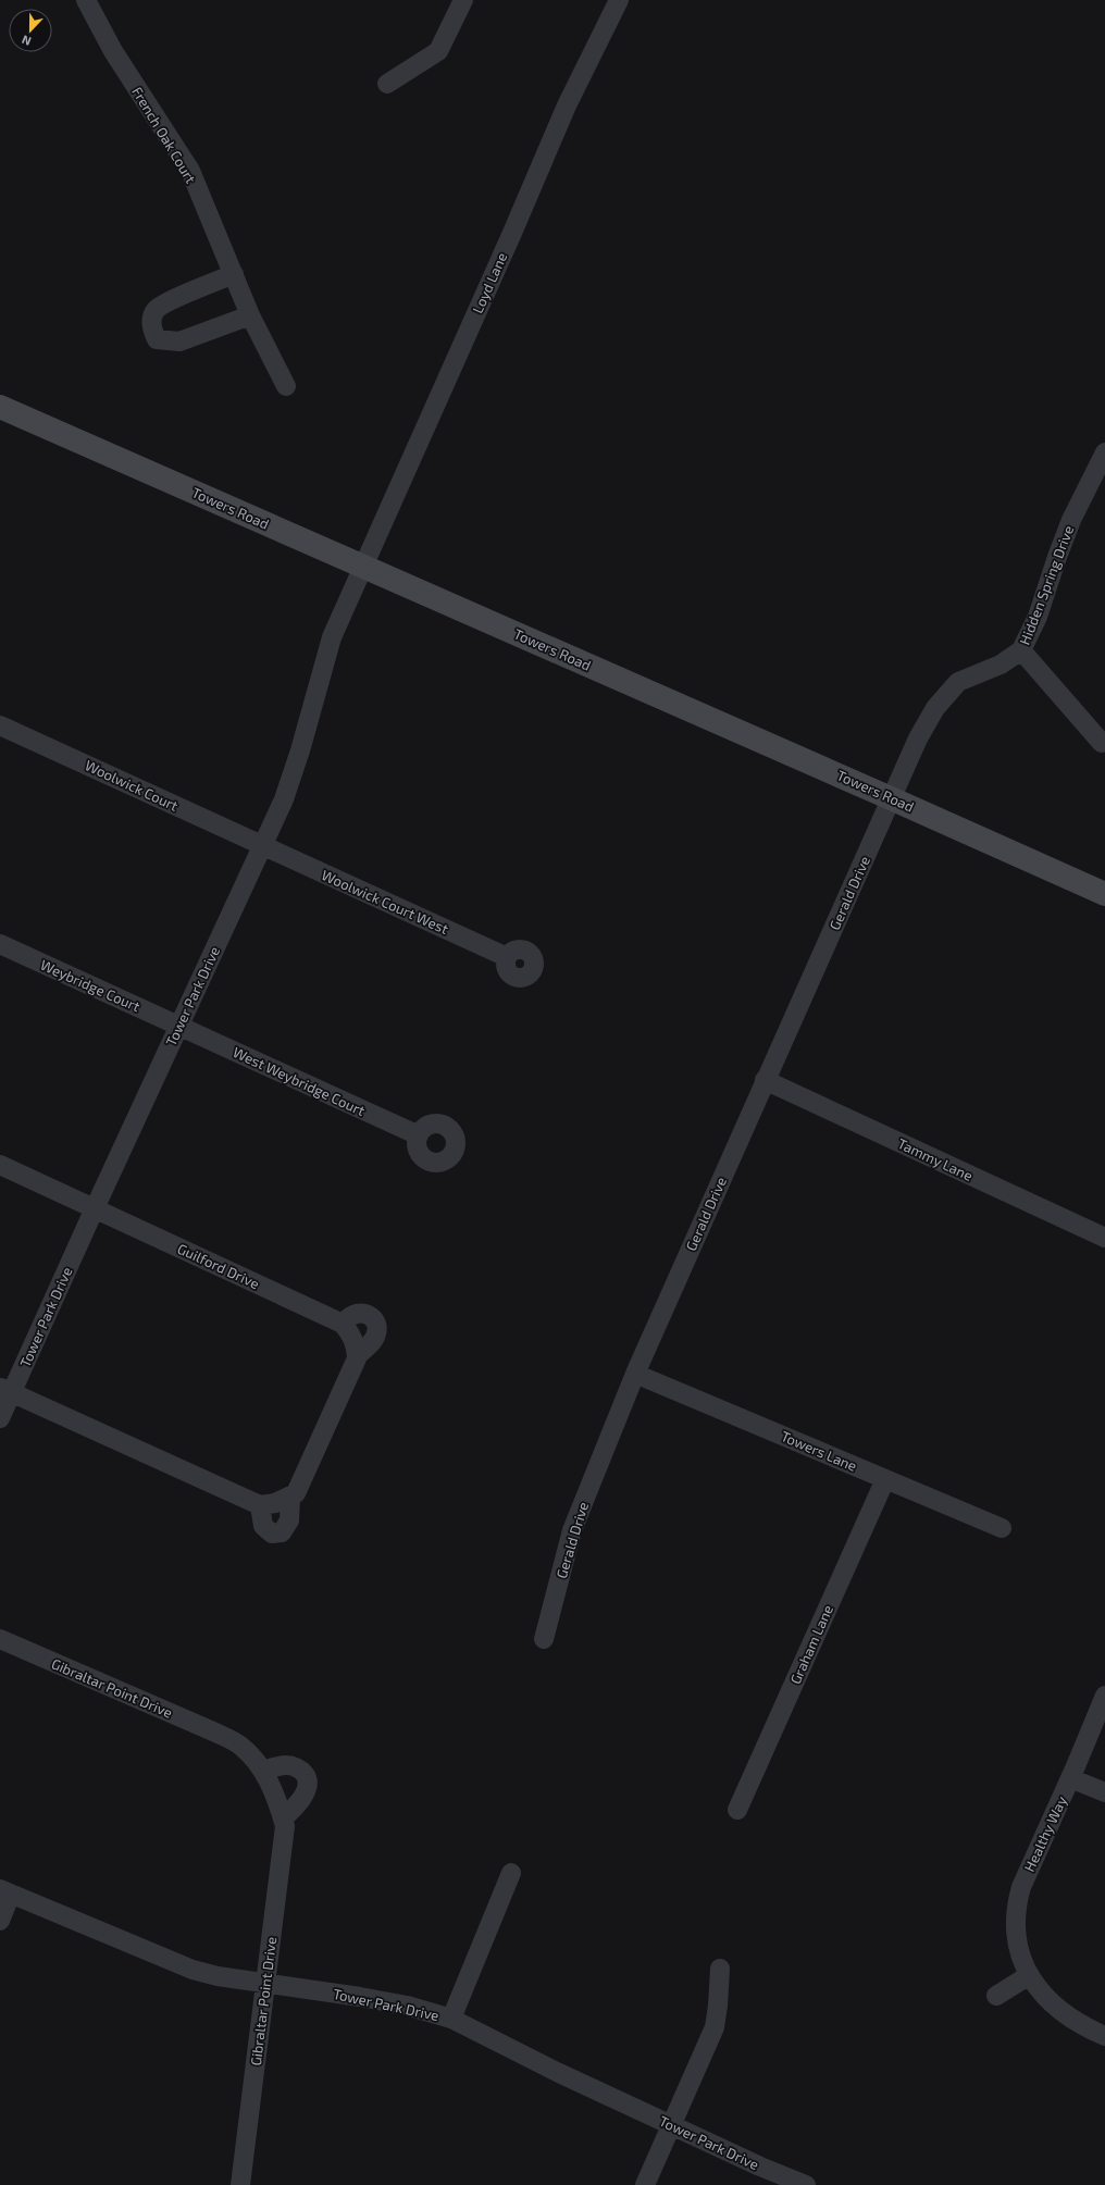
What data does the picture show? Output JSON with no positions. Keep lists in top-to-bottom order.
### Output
{
  "streets": {
    "main road": ["Towers Road"],
    "street": [
      "French Oak Court",
      "Loyd Lane",
      "Hidden Spring Drive",
      "Woolwick Court",
      "Gerald Drive",
      "Woolwick Court West",
      "Weybridge Court",
      "Tower Park Drive",
      "West Weybridge Court",
      "Tammy Lane",
      "Guilford Drive",
      "Towers Lane",
      "Graham Lane",
      "Gibraltar Point Drive",
      "Healthy Way"
    ]
  },
  "crossings": [
    ["Loyd Lane", "Towers Road"],
    ["Loyd Lane", "Tower Park Drive"],
    ["Towers Road", "Hidden Spring Drive"],
    ["Towers Road", "Gerald Drive"],
    ["Towers Road", "Tower Park Drive"],
    ["Hidden Spring Drive", "Gerald Drive"],
    ["Woolwick Court", "Woolwick Court West"],
    ["Woolwick Court", "Tower Park Drive"],
    ["Gerald Drive", "Tammy Lane"],
    ["Gerald Drive", "Towers Lane"],
    ["Woolwick Court West", "Tower Park Drive"],
    ["Weybridge Court", "Tower Park Drive"],
    ["Weybridge Court", "West Weybridge Court"],
    ["Tower Park Drive", "West Weybridge Court"],
    ["Tower Park Drive", "Guilford Drive"],
    ["Tower Park Drive", "Gibraltar Point Drive"],
    ["Towers Lane", "Graham Lane"]
  ],
  "north": "bottom"
}
